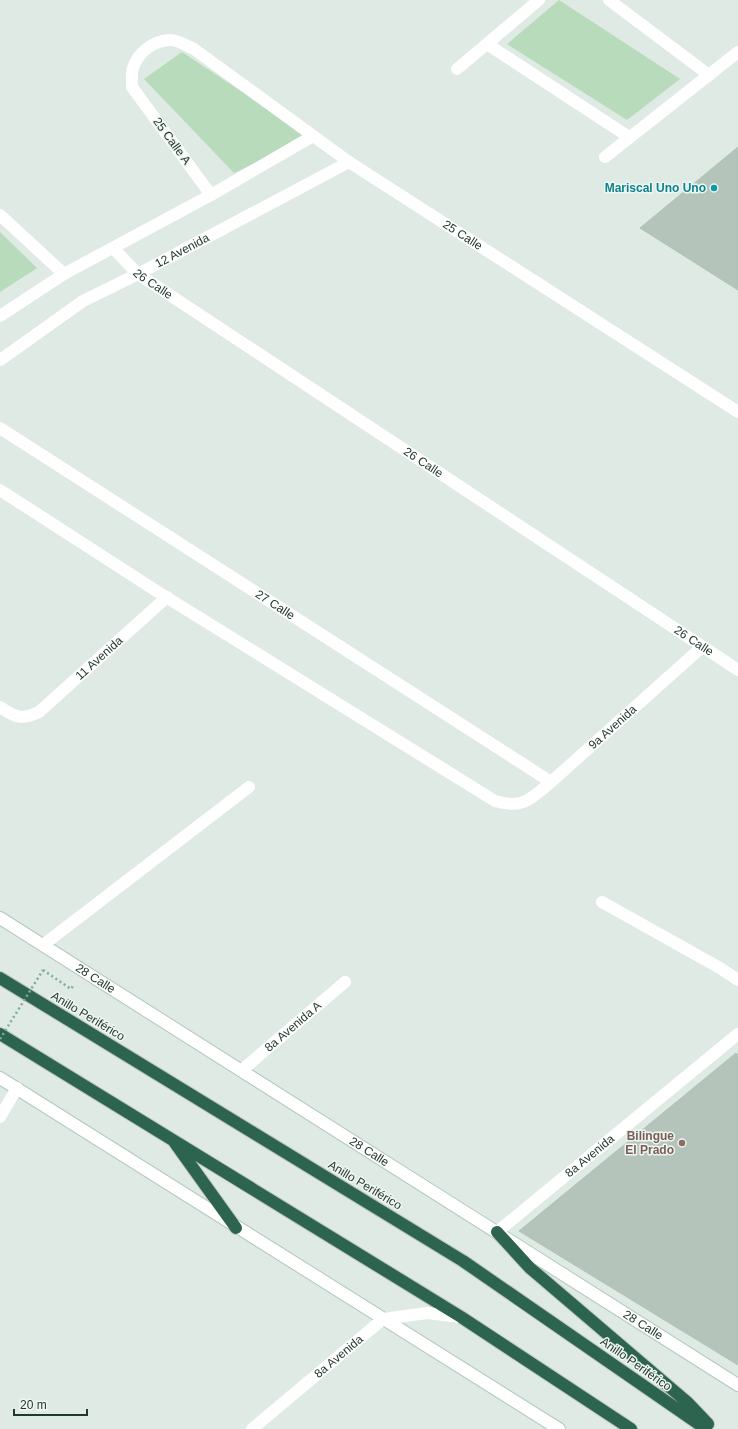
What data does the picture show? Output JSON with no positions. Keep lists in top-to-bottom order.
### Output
{
  "streets": {
    "highway": ["Anillo Periférico"],
    "street": [
      "25 Calle A",
      "25 Calle",
      "12 Avenida",
      "26 Calle",
      "27 Calle",
      "11 Avenida",
      "9a Avenida",
      "28 Calle",
      "8a Avenida A",
      "8a Avenida"
    ]
  },
  "crossings": [
    ["25 Calle A", "25 Calle"],
    ["25 Calle", "12 Avenida"],
    ["12 Avenida", "26 Calle"],
    ["26 Calle", "9a Avenida"],
    ["27 Calle", "9a Avenida"],
    ["11 Avenida", "9a Avenida"],
    ["28 Calle", "8a Avenida A"],
    ["28 Calle", "8a Avenida"]
  ],
  "places": ["Mariscal Uno Uno", "Bilingue El Prado"],
  "scale_bar": "20 m"
}
